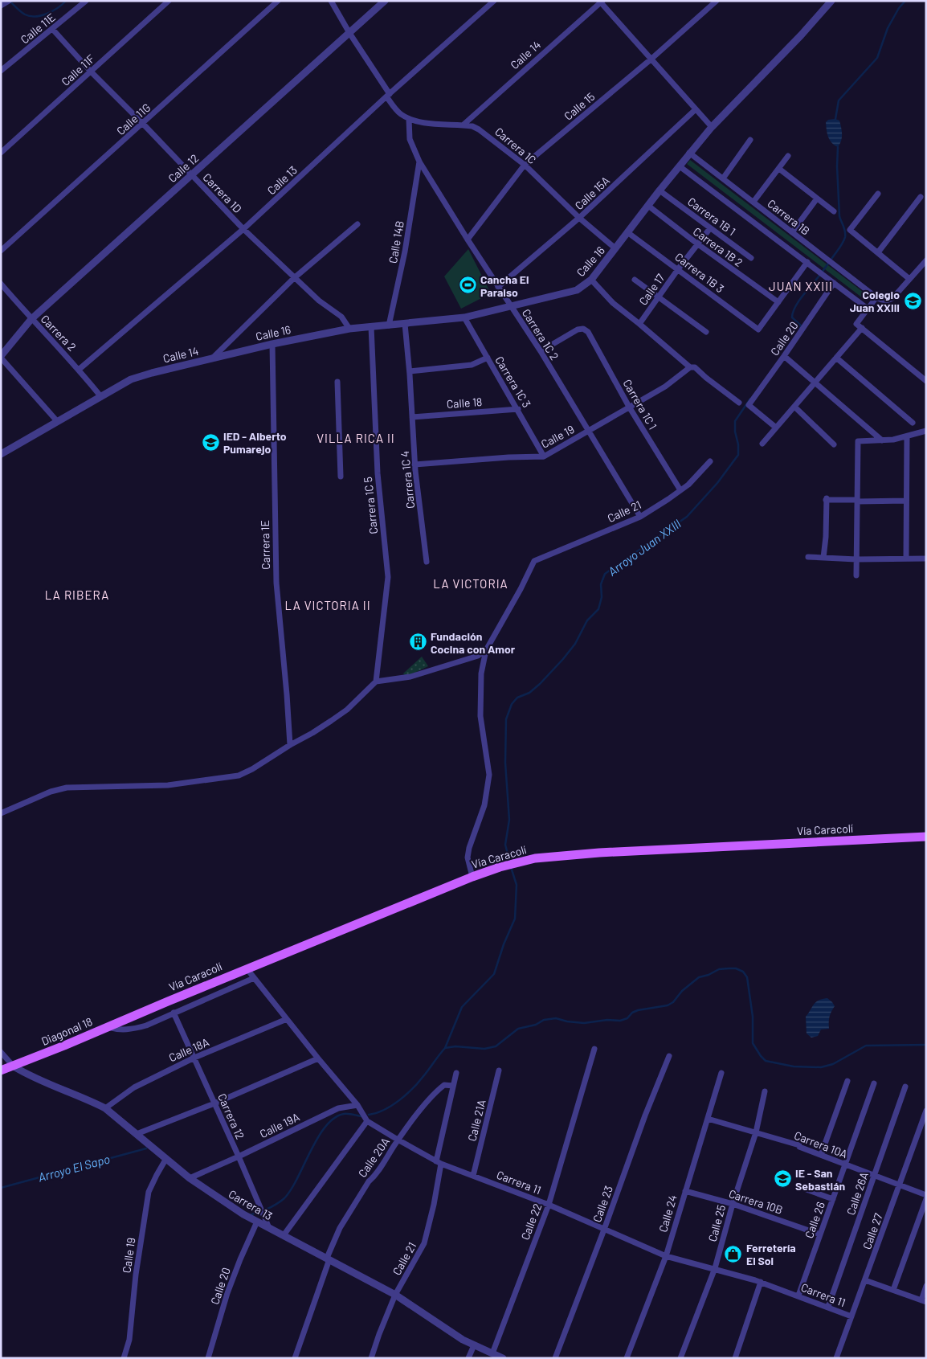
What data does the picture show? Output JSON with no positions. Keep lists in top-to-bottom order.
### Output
{
  "streets": {
    "main road": ["Vía Caracolí", "Diagonal 18"],
    "street": [
      "Calle 11E",
      "Calle 14",
      "Calle 11F",
      "Calle 15",
      "Calle 11G",
      "Carrera 1C",
      "Calle 12",
      "Calle 13",
      "Carrera 1D",
      "Calle 15A",
      "Carrera 1B 1",
      "Carrera 1B",
      "Calle 14B",
      "Carrera 1B 2",
      "Calle 16",
      "Carrera 1B 3",
      "Calle 17",
      "Carrera 2",
      "Carrera 1C 2",
      "Calle 20",
      "Carrera 1C 3",
      "Calle 18",
      "Carrera 1C 1",
      "Calle 19",
      "Carrera 1C 4",
      "Carrera 1C 5",
      "Calle 21",
      "Carrera 1E",
      "Calle 18A",
      "Carrera 12",
      "Calle 21A",
      "Calle 19A",
      "Carrera 10A",
      "Calle 20A",
      "Carrera 11",
      "Calle 26A",
      "Carrera 10B",
      "Calle 23",
      "Carrera 13",
      "Calle 24",
      "Calle 26",
      "Calle 22",
      "Calle 25",
      "Calle 27"
    ]
  },
  "crossings": [
    ["Calle 11E", "Carrera 1D"],
    ["Calle 14", "Carrera 1C"],
    ["Calle 14", "Carrera 1D"],
    ["Calle 14", "Calle 16"],
    ["Calle 14", "Carrera 2"],
    ["Calle 11F", "Carrera 1D"],
    ["Calle 15", "Carrera 1C"],
    ["Calle 15", "Carrera 1C 2"],
    ["Calle 11G", "Carrera 1D"],
    ["Carrera 1C", "Calle 12"],
    ["Carrera 1C", "Calle 13"],
    ["Carrera 1C", "Calle 15A"],
    ["Carrera 1C", "Calle 16"],
    ["Carrera 1C", "Carrera 1C 2"],
    ["Calle 12", "Carrera 1D"],
    ["Calle 12", "Carrera 2"],
    ["Calle 13", "Carrera 1D"],
    ["Calle 13", "Carrera 2"],
    ["Carrera 1D", "Calle 16"],
    ["Calle 15A", "Carrera 1C 2"],
    ["Carrera 1B 1", "Calle 16"],
    ["Carrera 1B 1", "Calle 17"],
    ["Carrera 1B", "Calle 16"],
    ["Calle 14B", "Calle 16"],
    ["Calle 14B", "Carrera 1C 2"],
    ["Carrera 1B 2", "Calle 16"],
    ["Carrera 1B 2", "Carrera 1B 3"],
    ["Carrera 1B 2", "Calle 17"],
    ["Calle 16", "Carrera 1B 3"],
    ["Calle 16", "Carrera 1C 2"],
    ["Calle 16", "Carrera 1C 3"],
    ["Calle 16", "Carrera 1C 4"],
    ["Calle 16", "Carrera 1C 5"],
    ["Calle 16", "Carrera 1E"],
    ["Carrera 1B 3", "Calle 17"],
    ["Carrera 1C 2", "Carrera 1C 1"],
    ["Carrera 1C 2", "Calle 19"],
    ["Carrera 1C 2", "Calle 21"],
    ["Calle 20", "Carrera 13"],
    ["Carrera 1C 3", "Calle 18"],
    ["Carrera 1C 3", "Calle 19"],
    ["Calle 18", "Carrera 1C 4"],
    ["Carrera 1C 1", "Calle 19"],
    ["Carrera 1C 1", "Calle 21"],
    ["Calle 19", "Carrera 1C 4"],
    ["Calle 19", "Carrera 13"],
    ["Calle 21", "Calle 20A"],
    ["Calle 21", "Carrera 11"],
    ["Calle 21", "Carrera 13"],
    ["Vía Caracolí", "Diagonal 18"],
    ["Vía Caracolí", "Carrera 11"],
    ["Diagonal 18", "Carrera 12"],
    ["Diagonal 18", "Carrera 11"],
    ["Diagonal 18", "Carrera 13"],
    ["Calle 18A", "Carrera 12"],
    ["Calle 18A", "Carrera 11"],
    ["Calle 18A", "Carrera 13"],
    ["Carrera 12", "Calle 19A"],
    ["Carrera 12", "Carrera 13"],
    ["Calle 21A", "Carrera 11"],
    ["Calle 19A", "Carrera 11"],
    ["Calle 19A", "Carrera 13"],
    ["Carrera 10A", "Calle 26A"],
    ["Carrera 10A", "Calle 24"],
    ["Carrera 10A", "Calle 26"],
    ["Carrera 10A", "Calle 25"],
    ["Carrera 10A", "Calle 27"],
    ["Calle 20A", "Carrera 11"],
    ["Calle 20A", "Carrera 13"],
    ["Carrera 11", "Calle 26A"],
    ["Carrera 11", "Calle 23"],
    ["Carrera 11", "Calle 24"],
    ["Carrera 11", "Calle 26"],
    ["Carrera 11", "Calle 22"],
    ["Carrera 11", "Calle 25"],
    ["Carrera 11", "Calle 27"],
    ["Carrera 10B", "Calle 24"],
    ["Carrera 10B", "Calle 26"],
    ["Carrera 10B", "Calle 25"],
    ["Carrera 13", "Calle 22"]
  ],
  "districts": [
    "JUAN XXIII",
    "VILLA RICA II",
    "LA VICTORIA",
    "LA RIBERA",
    "LA VICTORIA II"
  ],
  "water": ["Arroyo Juan XXIII", "Arroyo El Sapo"],
  "places": {
    "sports": ["Cancha El Paraiso"],
    "school or university": ["Colegio Juan XXIII", "IED - Alberto Pumarejo", "IE - San Sebastián"],
    "building": ["Fundación Cocina con Amor"],
    "shop": ["Ferretería El Sol"]
  }
}
